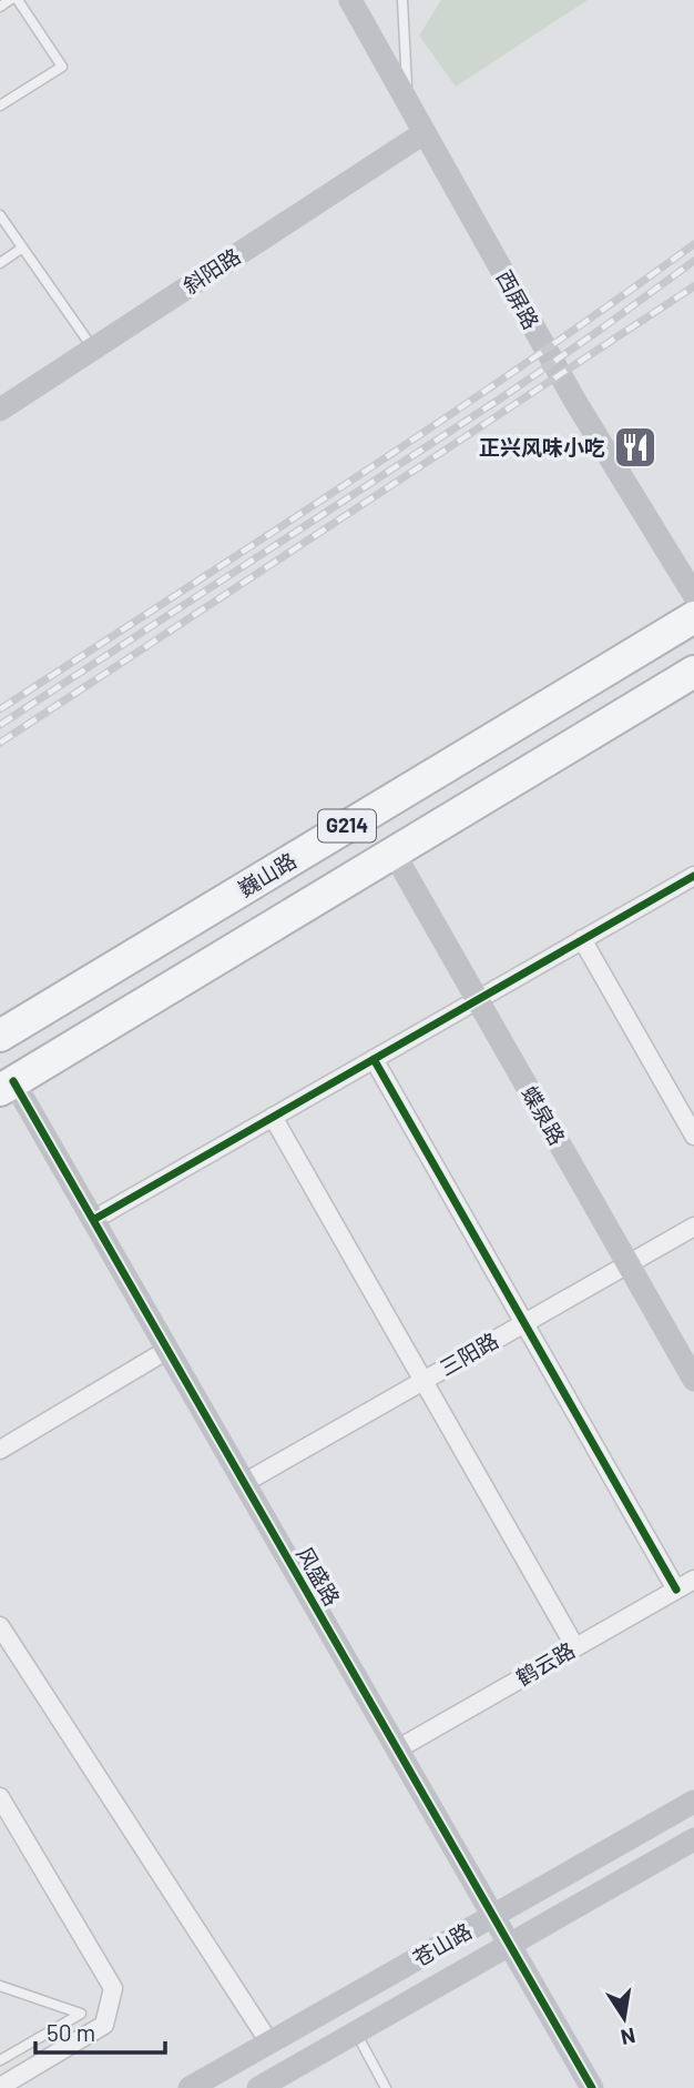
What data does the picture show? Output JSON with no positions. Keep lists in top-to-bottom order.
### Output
{
  "streets": {
    "highway": ["G214", "巍山路"],
    "street": [
      "斜阳路",
      "西屏路",
      "蝶泉路",
      "三阳路",
      "风盛路",
      "鹤云路",
      "苍山路"
    ]
  },
  "crossings": [
    ["斜阳路", "西屏路"],
    ["G214", "蝶泉路"],
    ["G214", "风盛路"],
    ["蝶泉路", "三阳路"],
    ["三阳路", "风盛路"],
    ["风盛路", "鹤云路"],
    ["风盛路", "苍山路"]
  ],
  "places": {
    "restaurant": ["正兴风味小吃"]
  },
  "scale_bar": "50 m",
  "north": "bottom"
}
